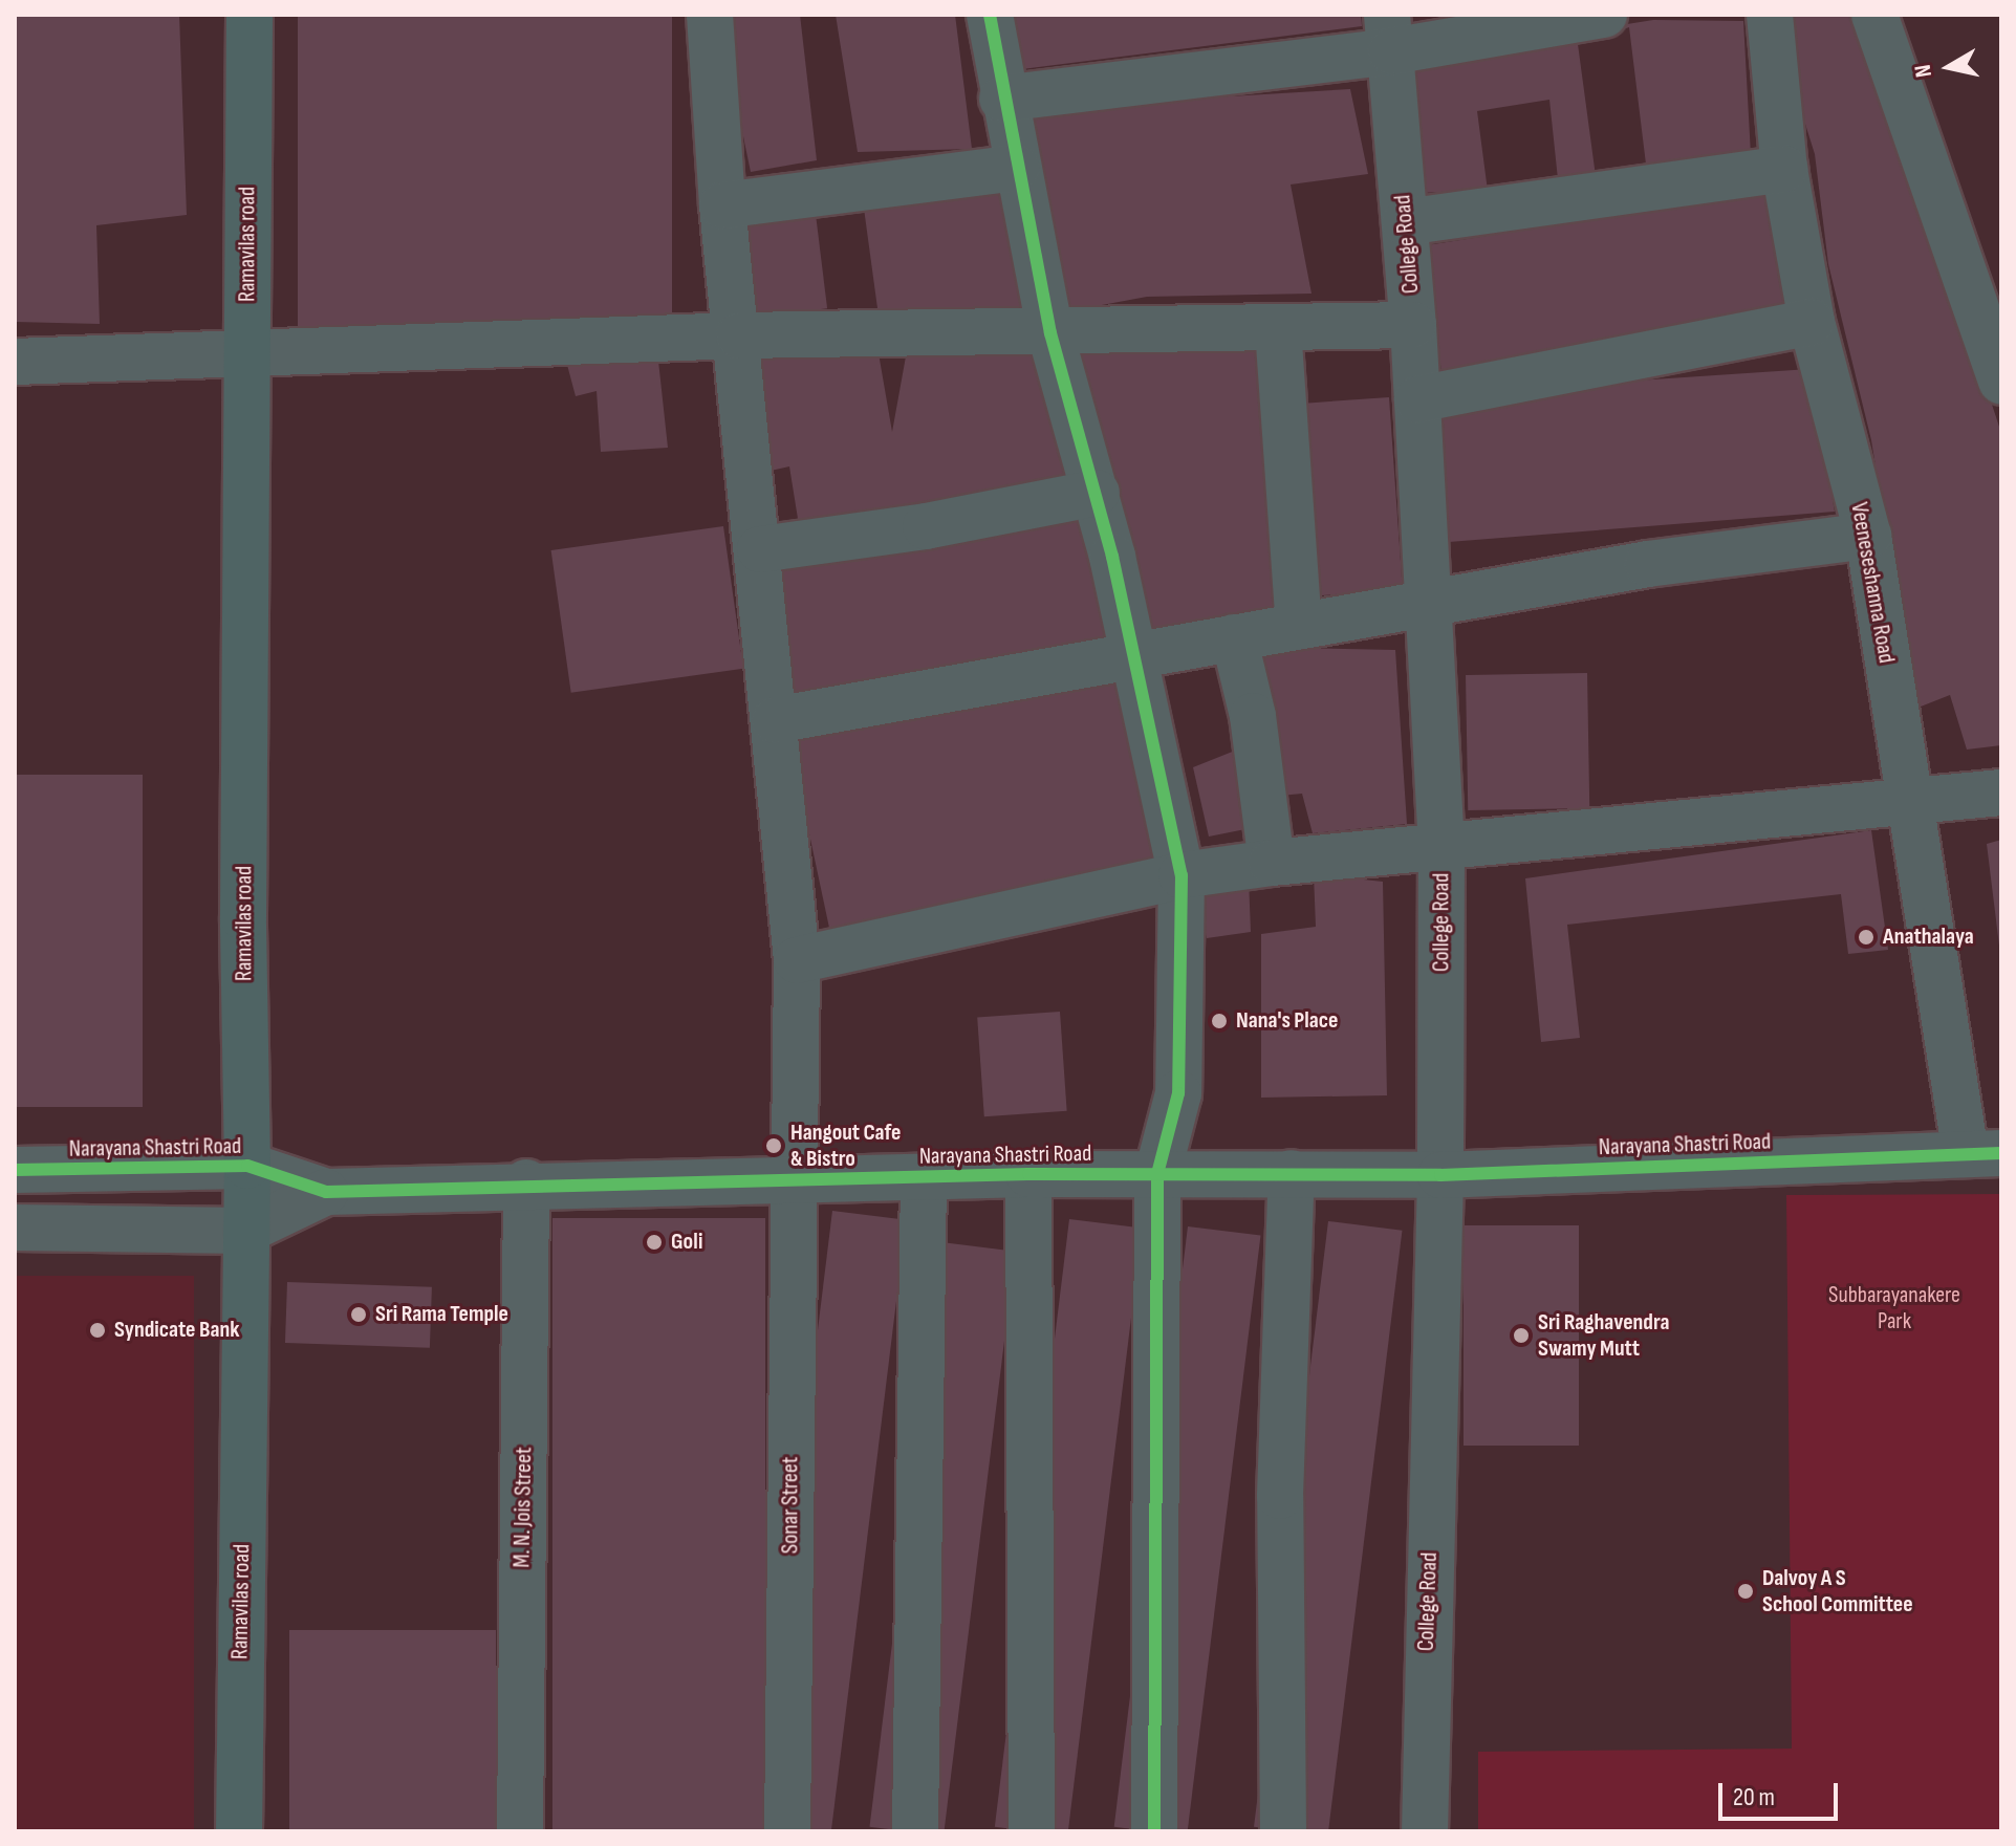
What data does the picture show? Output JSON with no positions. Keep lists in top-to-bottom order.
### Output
{
  "streets": {
    "main road": ["Ramavilas road"],
    "street": [
      "College Road",
      "Veeneseshanna Road",
      "Narayana Shastri Road",
      "Sonar Street",
      "M. N. Jois Street"
    ]
  },
  "crossings": [
    ["Ramavilas road", "Narayana Shastri Road"],
    ["College Road", "Narayana Shastri Road"],
    ["Veeneseshanna Road", "Narayana Shastri Road"],
    ["Narayana Shastri Road", "Sonar Street"],
    ["Narayana Shastri Road", "M. N. Jois Street"]
  ],
  "parks": ["Subbarayanakere Park"],
  "places": [
    "Anathalaya",
    "Nana's Place",
    "Hangout Cafe & Bistro",
    "Goli",
    "Sri Rama Temple",
    "Syndicate Bank",
    "Sri Raghavendra Swamy Mutt",
    "Dalvoy A S School Committee"
  ],
  "scale_bar": "20 m",
  "north": "left"
}
